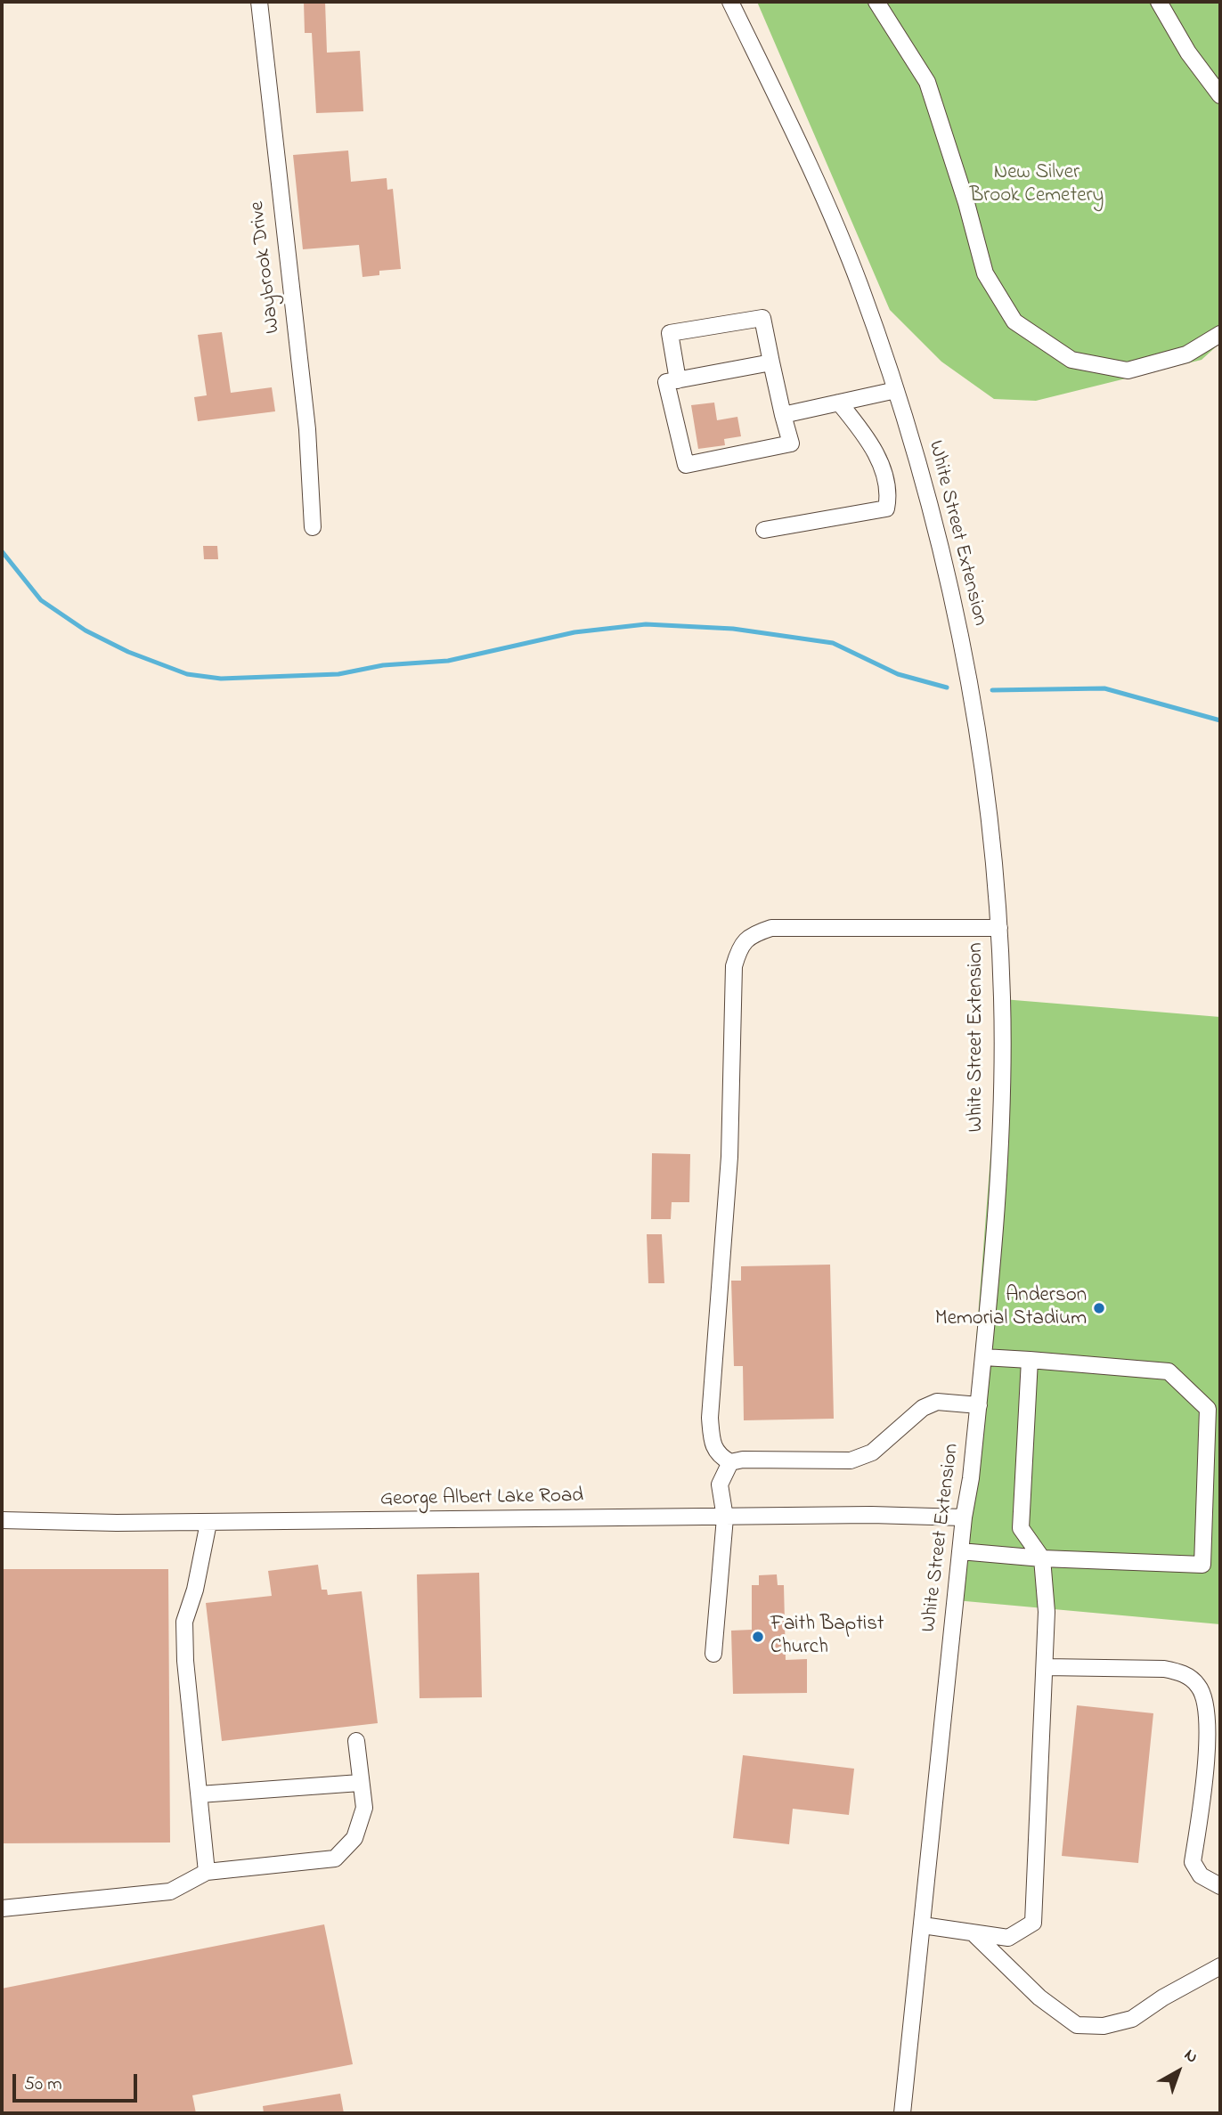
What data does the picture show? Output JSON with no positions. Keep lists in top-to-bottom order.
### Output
{
  "streets": {
    "street": ["Waybrook Drive", "White Street Extension", "George Albert Lake Road"]
  },
  "crossings": [
    ["White Street Extension", "George Albert Lake Road"]
  ],
  "parks": ["New Silver Brook Cemetery"],
  "places": ["Anderson Memorial Stadium", "Faith Baptist Church"],
  "scale_bar": "50 m",
  "north": "top right"
}
